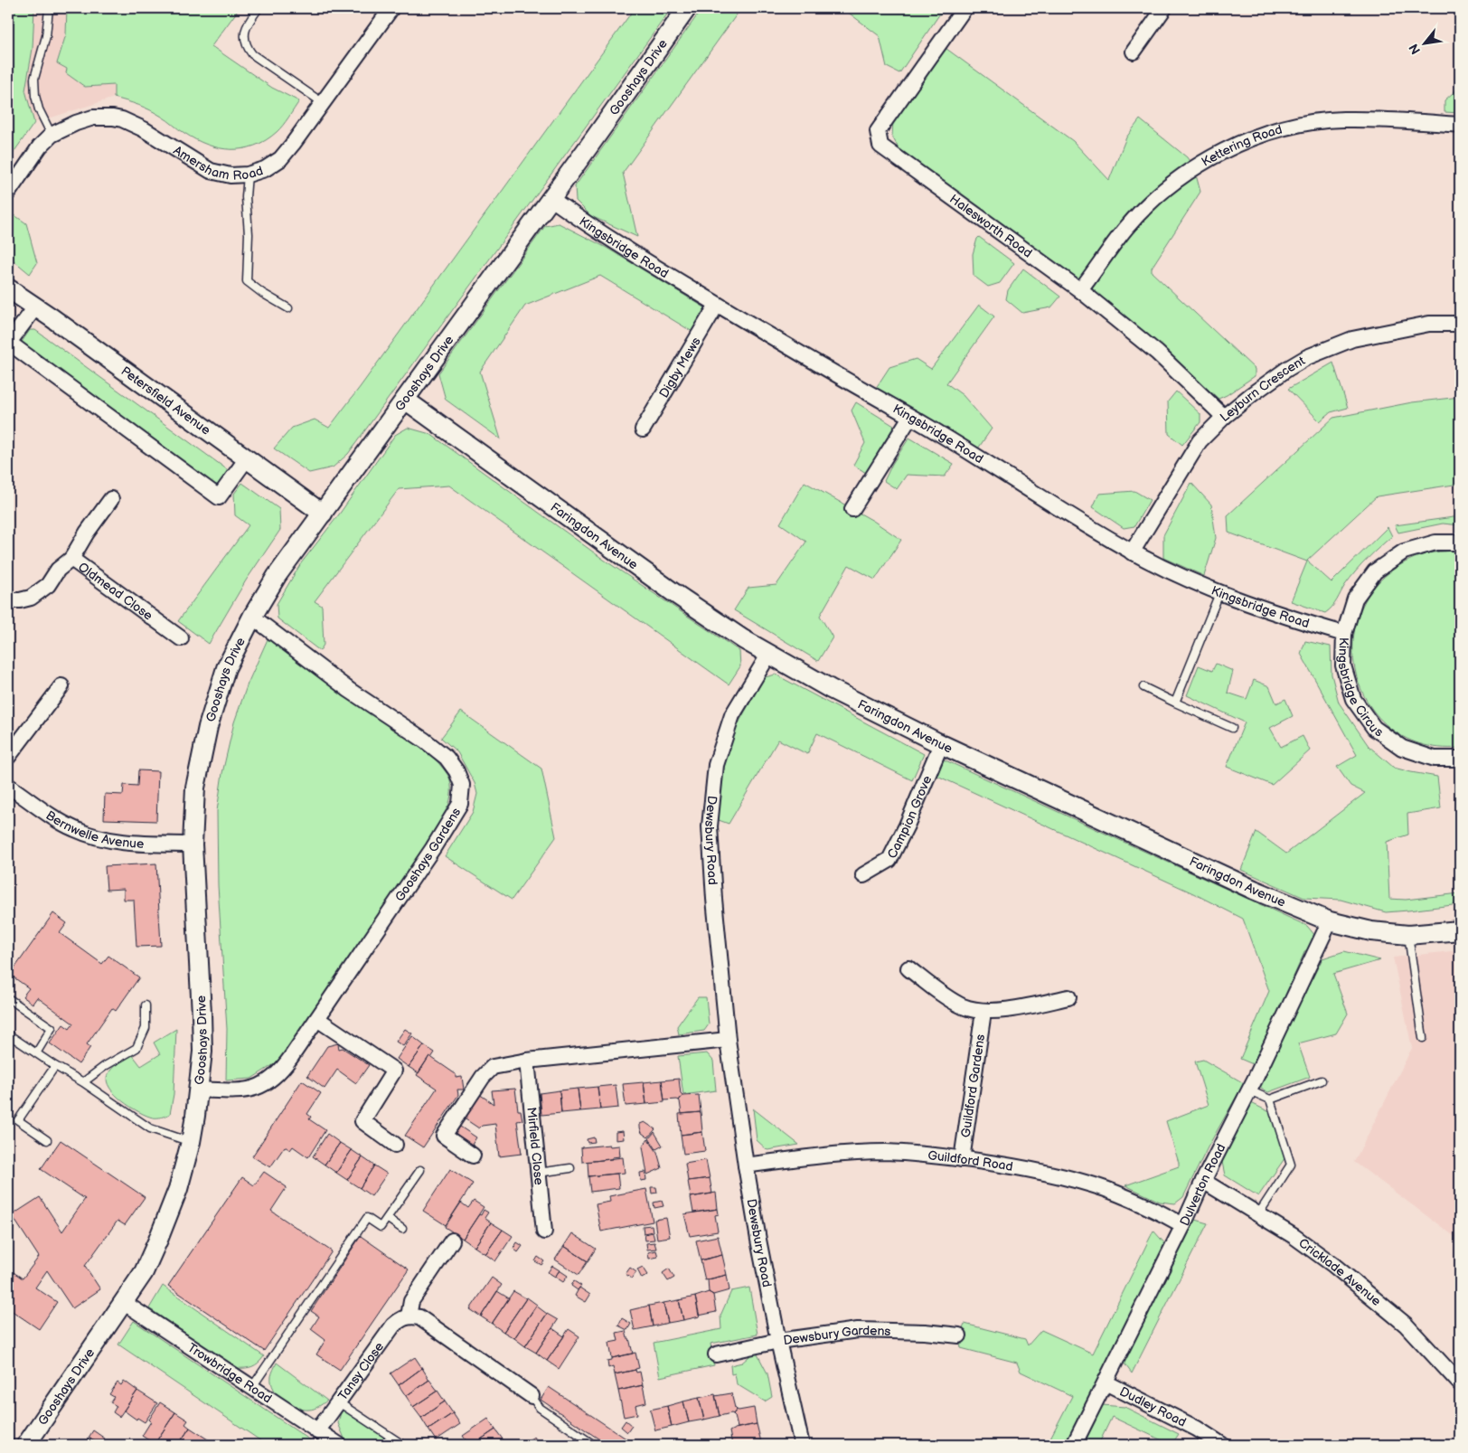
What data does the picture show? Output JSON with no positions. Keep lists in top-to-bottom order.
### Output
{
  "streets": {
    "street": [
      "Gooshays Drive",
      "Kettering Road",
      "Amersham Road",
      "Halesworth Road",
      "Kingsbridge Road",
      "Digby Mews",
      "Leyburn Crescent",
      "Petersfield Avenue",
      "Faringdon Avenue",
      "Oldmead Close",
      "Kingsbridge Circus",
      "Campion Grove",
      "Bernwelle Avenue",
      "Dewsbury Road",
      "Gooshays Gardens",
      "Guildford Gardens",
      "Mirfield Close",
      "Guildford Road",
      "Dulverton Road",
      "Cricklade Avenue",
      "Dewsbury Gardens",
      "Tansy Close",
      "Trowbridge Road",
      "Dudley Road"
    ]
  },
  "crossings": [
    ["Gooshays Drive", "Kingsbridge Road"],
    ["Gooshays Drive", "Petersfield Avenue"],
    ["Gooshays Drive", "Faringdon Avenue"],
    ["Gooshays Drive", "Bernwelle Avenue"],
    ["Gooshays Drive", "Gooshays Gardens"],
    ["Gooshays Drive", "Trowbridge Road"],
    ["Kettering Road", "Halesworth Road"],
    ["Halesworth Road", "Leyburn Crescent"],
    ["Kingsbridge Road", "Digby Mews"],
    ["Kingsbridge Road", "Leyburn Crescent"],
    ["Kingsbridge Road", "Kingsbridge Circus"],
    ["Faringdon Avenue", "Campion Grove"],
    ["Faringdon Avenue", "Dewsbury Road"],
    ["Faringdon Avenue", "Dulverton Road"],
    ["Dewsbury Road", "Guildford Road"],
    ["Dewsbury Road", "Dewsbury Gardens"],
    ["Guildford Gardens", "Guildford Road"],
    ["Guildford Road", "Dulverton Road"],
    ["Dulverton Road", "Cricklade Avenue"],
    ["Dulverton Road", "Dudley Road"],
    ["Tansy Close", "Trowbridge Road"]
  ],
  "north": "bottom left"
}
